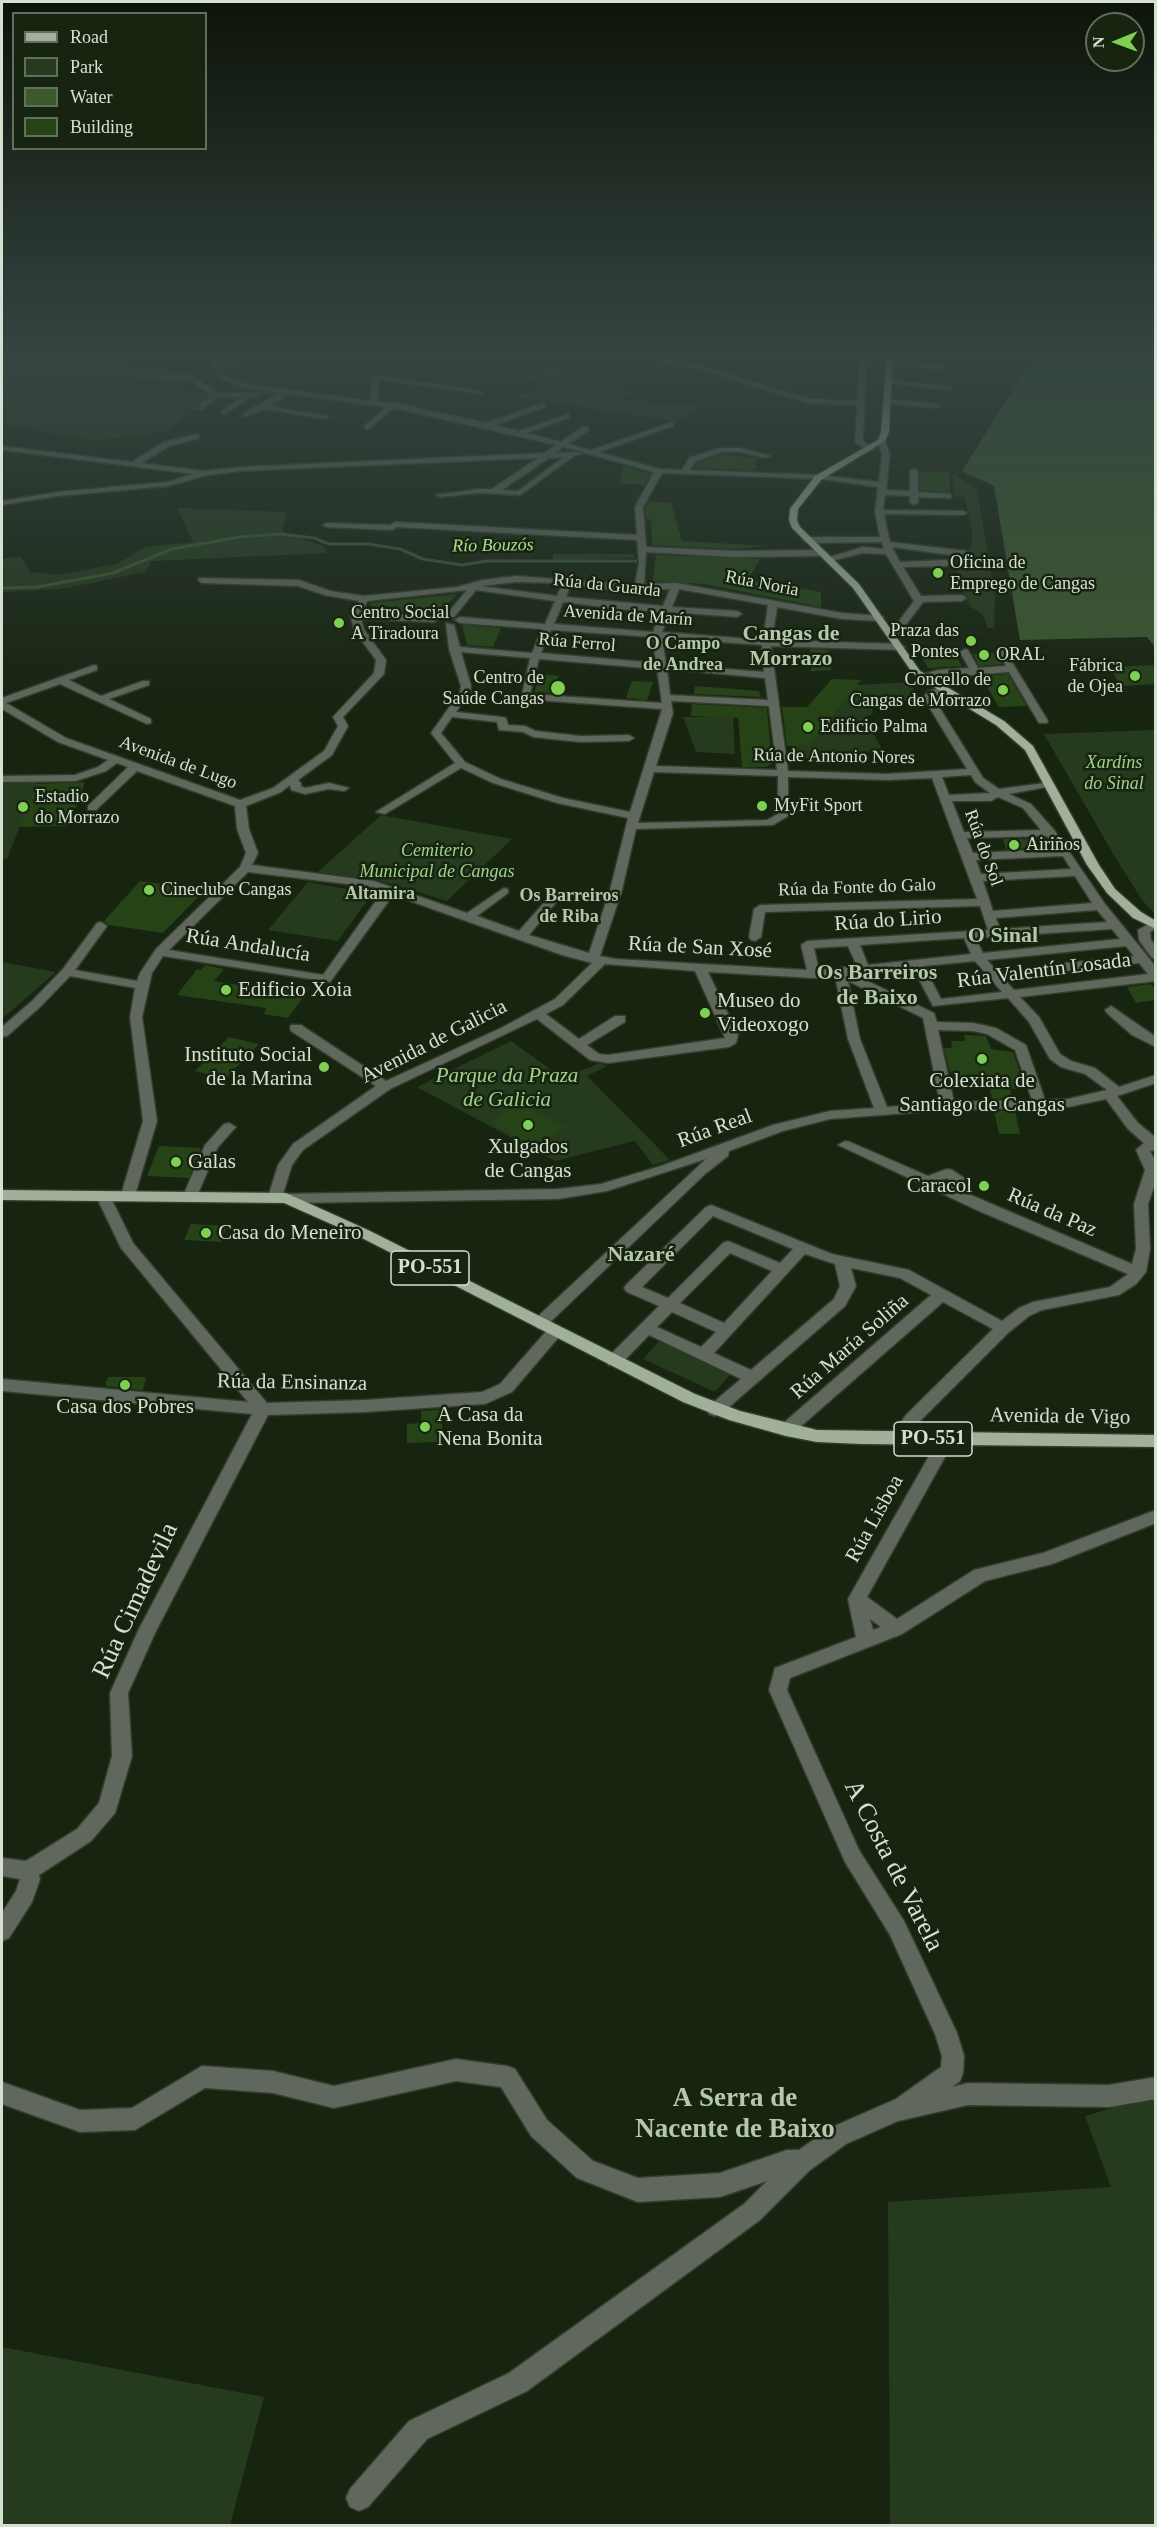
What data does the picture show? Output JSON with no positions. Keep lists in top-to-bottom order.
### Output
{
  "streets": {
    "main road": ["PO-551", "Avenida de Vigo"],
    "street": [
      "Rúa Noria",
      "Rúa da Guarda",
      "Avenida de Marín",
      "Rúa Ferrol",
      "Rúa de Antonio Nores",
      "Avenida de Lugo",
      "Rúa do Sol",
      "Rúa da Fonte do Galo",
      "Rúa do Lirio",
      "Rúa Andalucía",
      "Rúa de San Xosé",
      "Rúa Valentín Losada",
      "Avenida de Galicia",
      "Rúa Real",
      "Rúa da Paz",
      "Rúa María Soliña",
      "Rúa da Ensinanza",
      "Rúa Lisboa",
      "Rúa Cimadevila",
      "A Costa de Varela"
    ]
  },
  "crossings": [
    ["Rúa Noria", "Rúa da Guarda"],
    ["Rúa de Antonio Nores", "Rúa do Sol"],
    ["Rúa de Antonio Nores", "Avenida de Galicia"],
    ["Avenida de Lugo", "Rúa de San Xosé"],
    ["Rúa do Sol", "Rúa da Fonte do Galo"],
    ["Rúa do Sol", "Rúa do Lirio"],
    ["Rúa do Lirio", "Rúa de San Xosé"],
    ["Rúa Andalucía", "Rúa de San Xosé"],
    ["Rúa de San Xosé", "Avenida de Galicia"],
    ["Avenida de Galicia", "Rúa Real"],
    ["Avenida de Galicia", "PO-551"],
    ["Rúa Real", "PO-551"],
    ["PO-551", "Rúa da Ensinanza"],
    ["PO-551", "Avenida de Vigo"],
    ["Rúa María Soliña", "Avenida de Vigo"],
    ["Rúa da Ensinanza", "Rúa Cimadevila"],
    ["Avenida de Vigo", "Rúa Lisboa"]
  ],
  "districts": [
    "Cangas de Morrazo",
    "O Campo de Andrea",
    "Altamira",
    "Os Barreiros de Riba",
    "O Sinal",
    "Os Barreiros de Baixo",
    "Nazaré",
    "A Serra de Nacente de Baixo"
  ],
  "water": ["Río Bouzós"],
  "parks": ["Xardíns do Sinal", "Cemiterio Municipal de Cangas", "Parque da Praza de Galicia"],
  "places": [
    "Oficina de Emprego de Cangas",
    "Centro Social A Tiradoura",
    "Praza das Pontes",
    "ORAL",
    "Fábrica de Ojea",
    "Centro de Saúde Cangas",
    "Concello de Cangas de Morrazo",
    "Edificio Palma",
    "MyFit Sport",
    "Estadio do Morrazo",
    "Airiños",
    "Cineclube Cangas",
    "Edificio Xoia",
    "Museo do Videoxogo",
    "Colexiata de Santiago de Cangas",
    "Instituto Social de la Marina",
    "Xulgados de Cangas",
    "Galas",
    "Caracol",
    "Casa do Meneiro",
    "Casa dos Pobres",
    "A Casa da Nena Bonita"
  ],
  "legend": [
    "Road",
    "Park",
    "Water",
    "Building"
  ],
  "north": "left"
}
